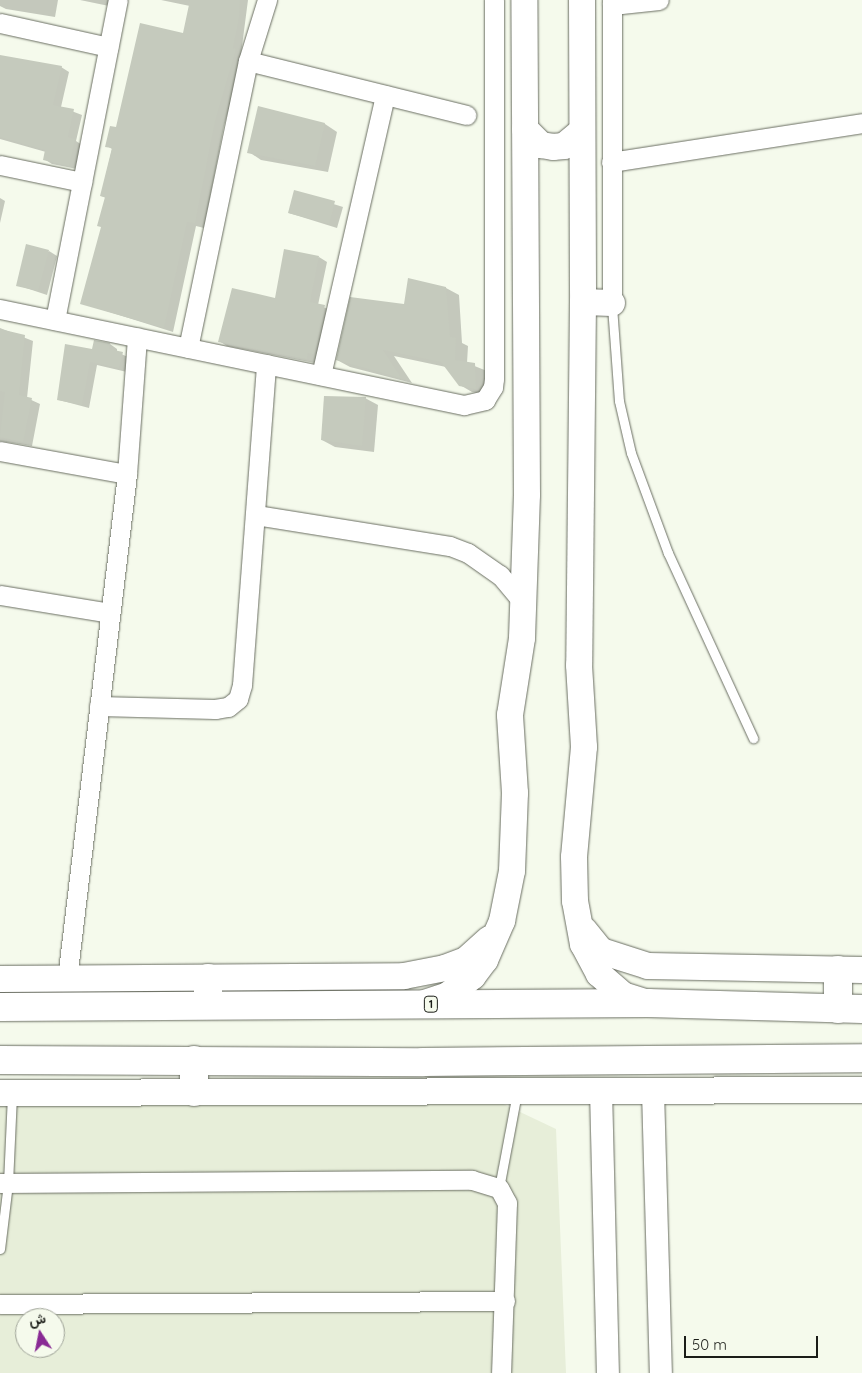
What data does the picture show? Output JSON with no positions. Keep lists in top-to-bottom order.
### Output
{
  "streets": {
    "highway": ["1"]
  },
  "scale_bar": "50 m",
  "north": "top"
}
